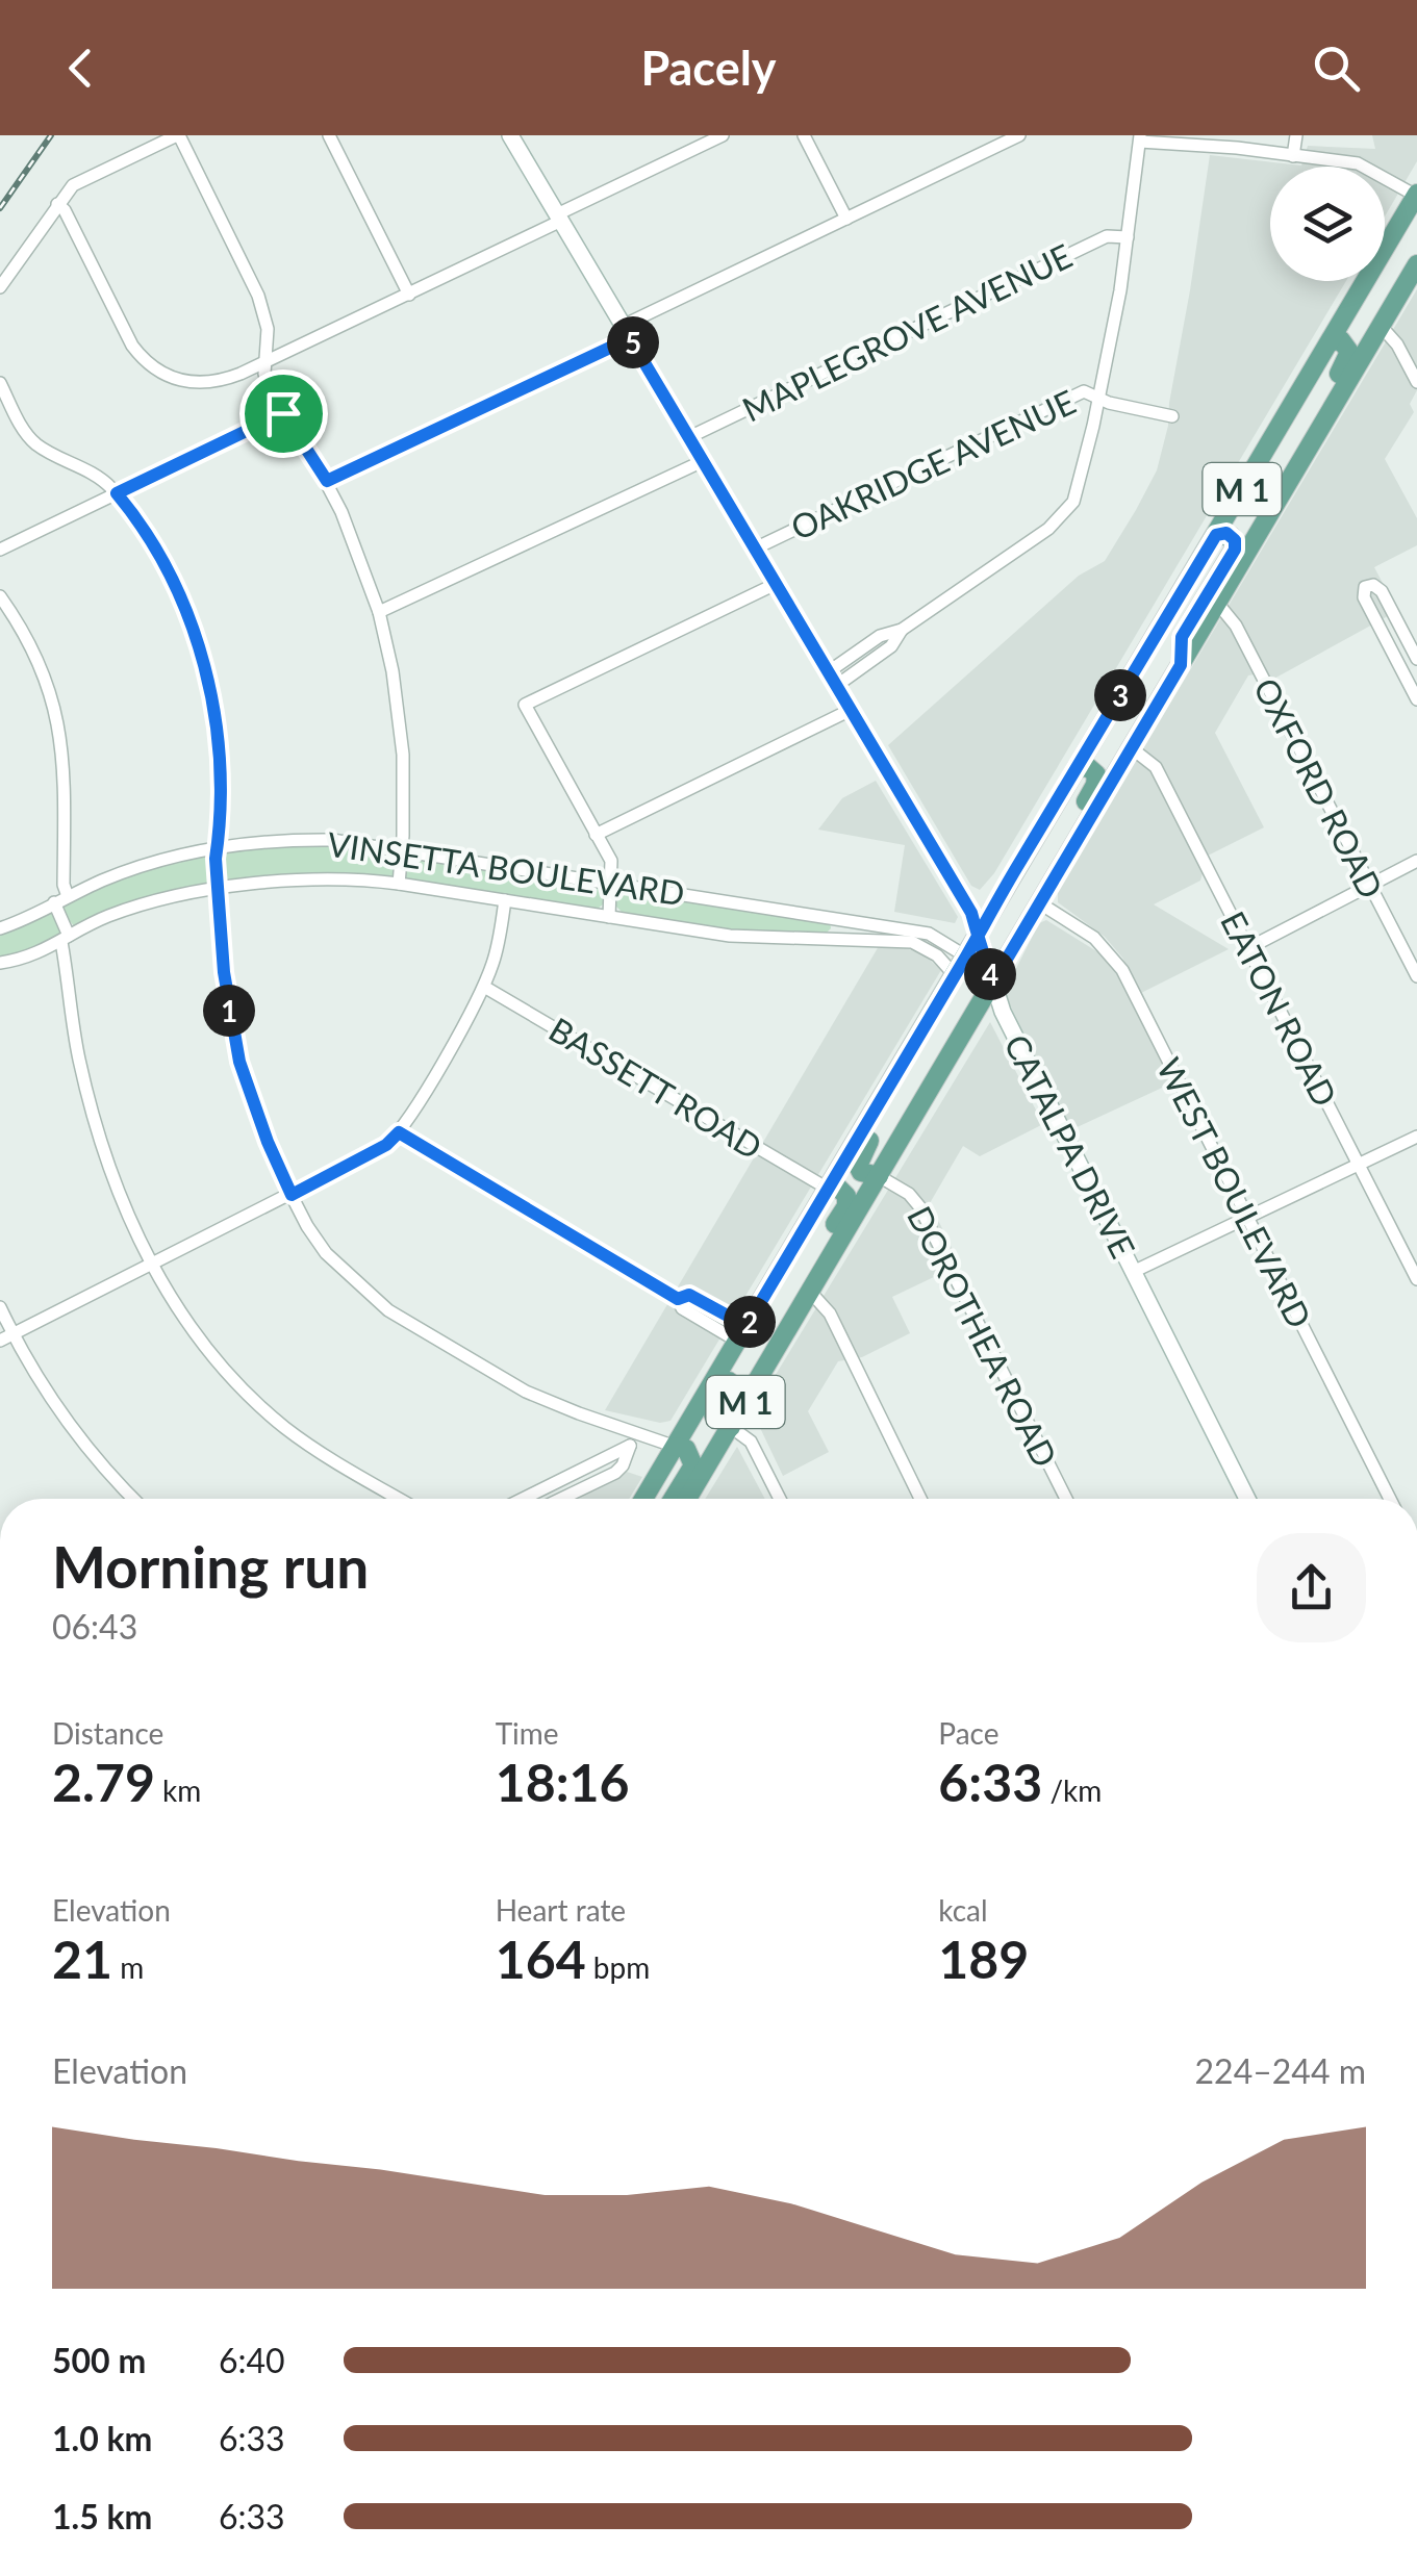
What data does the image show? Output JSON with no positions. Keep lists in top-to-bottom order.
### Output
{
  "streets": {
    "main road": ["M 1"],
    "street": [
      "MAPLEGROVE AVENUE",
      "OAKRIDGE AVENUE",
      "OXFORD ROAD",
      "VINSETTA BOULEVARD",
      "EATON ROAD",
      "BASSETT ROAD",
      "CATALPA DRIVE",
      "WEST BOULEVARD",
      "DOROTHEA ROAD"
    ]
  },
  "crossings": [
    ["MAPLEGROVE AVENUE", "CATALPA DRIVE"],
    ["OAKRIDGE AVENUE", "CATALPA DRIVE"],
    ["M 1", "OXFORD ROAD"],
    ["M 1", "VINSETTA BOULEVARD"],
    ["M 1", "EATON ROAD"],
    ["M 1", "BASSETT ROAD"],
    ["M 1", "CATALPA DRIVE"],
    ["M 1", "WEST BOULEVARD"],
    ["M 1", "DOROTHEA ROAD"]
  ],
  "page": {
    "header": "Pacely",
    "pins": [
      "5",
      "3",
      "4",
      "1",
      "2"
    ],
    "heading": ["Morning run", "06:43"],
    "stats": [
      ["Distance", "2.79 km"],
      ["Time", "18:16"],
      ["Pace", "6:33 /km"],
      ["Elevation", "21 m"],
      ["Heart rate", "164 bpm"],
      ["kcal", "189"]
    ],
    "chart": ["Elevation", "224–244 m"],
    "list": [
      {
        "name": "500 m",
        "note": "6:40"
      },
      {
        "name": "1.0 km",
        "note": "6:33"
      },
      {
        "name": "1.5 km",
        "note": "6:33"
      }
    ]
  }
}
